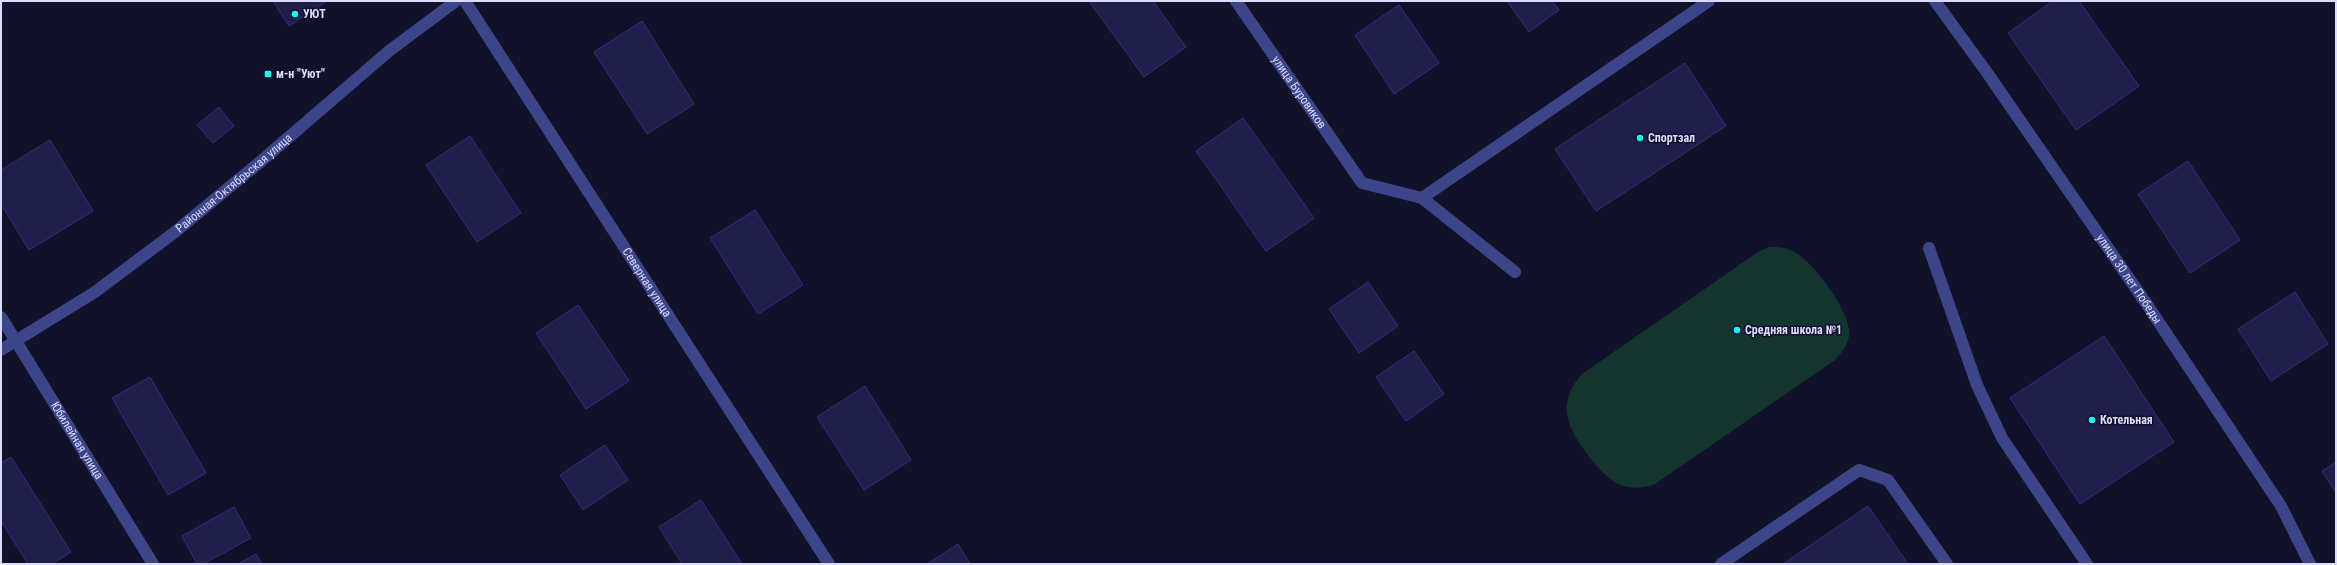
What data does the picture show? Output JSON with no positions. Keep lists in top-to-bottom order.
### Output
{
  "streets": {
    "street": [
      "улица Буровиков",
      "Районная-Октябрьская улица",
      "улица 30 лет Победы",
      "Северная улица",
      "Юбилейная улица"
    ]
  },
  "crossings": [
    ["Районная-Октябрьская улица", "Юбилейная улица"]
  ],
  "places": {
    "other": [
      "УЮТ",
      "Спортзал",
      "Средняя школа №1",
      "Котельная"
    ],
    "transit": ["м-н \"Уют\""]
  }
}
